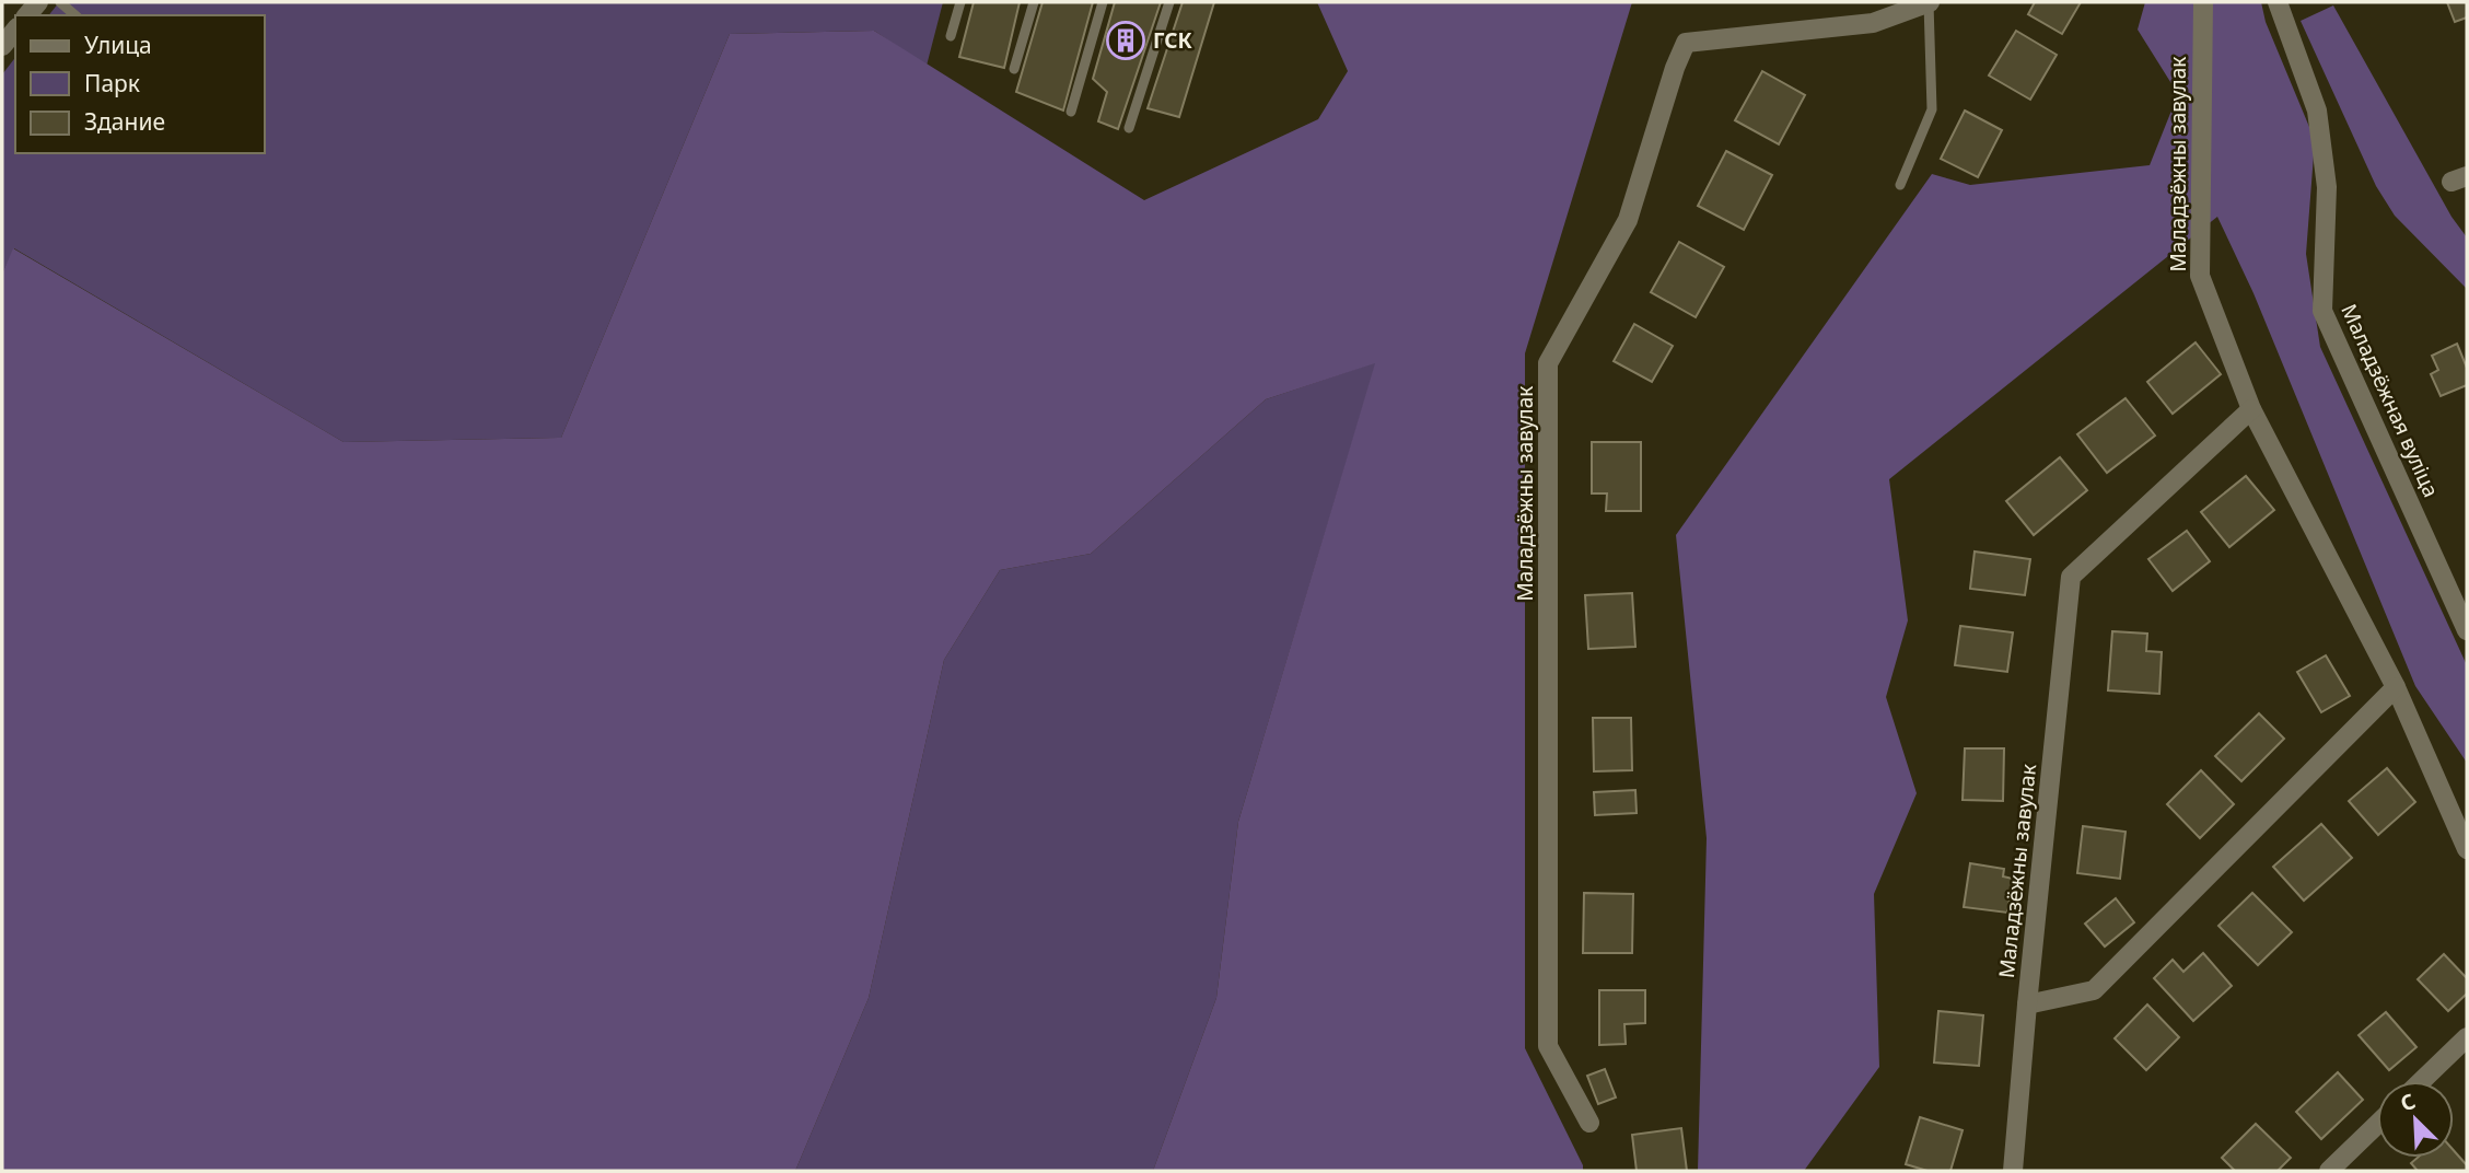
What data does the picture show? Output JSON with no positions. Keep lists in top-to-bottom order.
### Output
{
  "streets": {
    "street": ["Маладзёжны завулак", "Маладзёжная вуліца"]
  },
  "places": {
    "building": ["ГСК"]
  },
  "legend": ["Улица", "Парк", "Здание"],
  "north": "top left"
}
